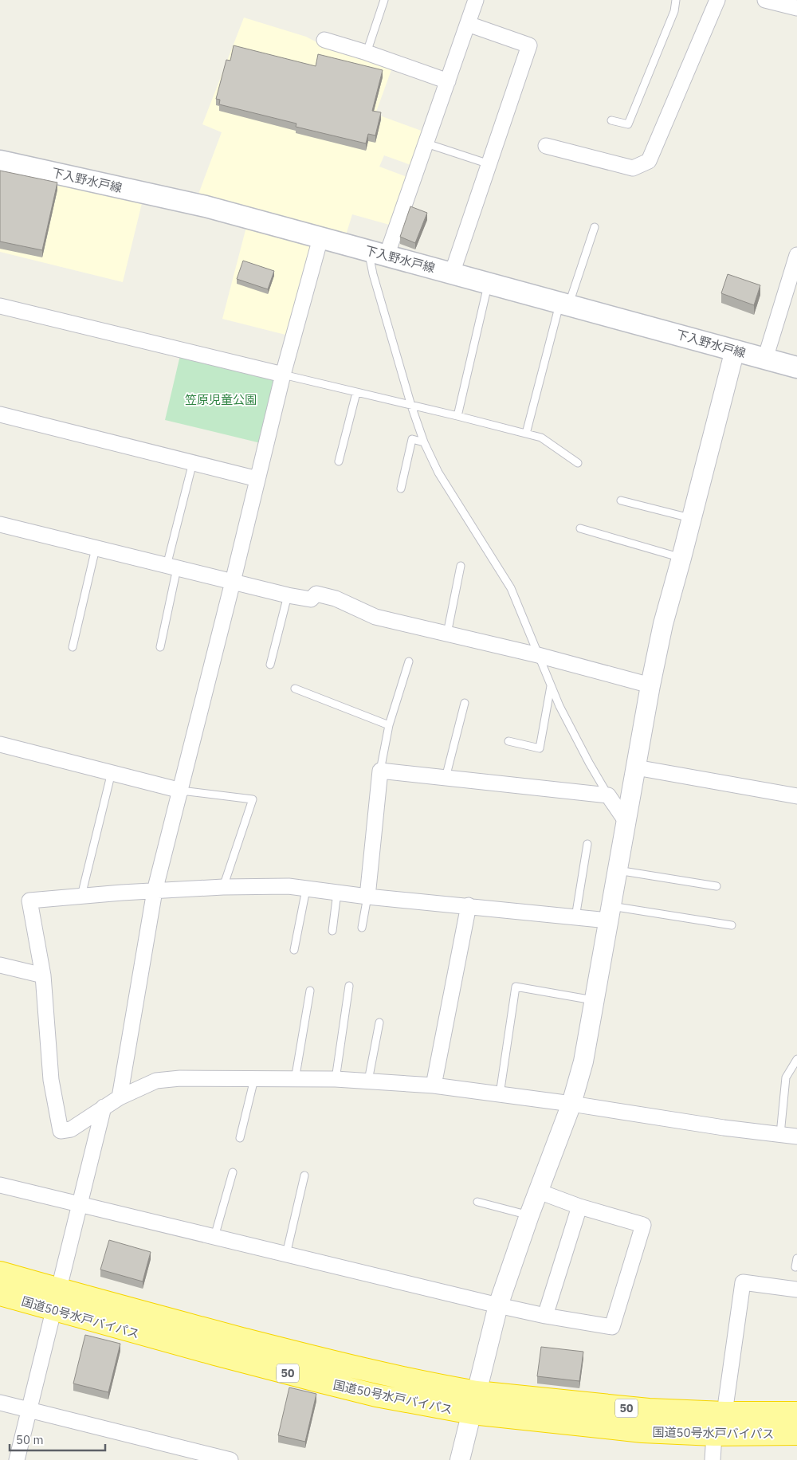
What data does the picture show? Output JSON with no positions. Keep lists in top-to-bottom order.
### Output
{
  "streets": {
    "highway": ["国道50号水戸バイパス", "50"],
    "main road": ["下入野水戸線"]
  },
  "parks": ["笠原児童公園"],
  "scale_bar": "50 m"
}
